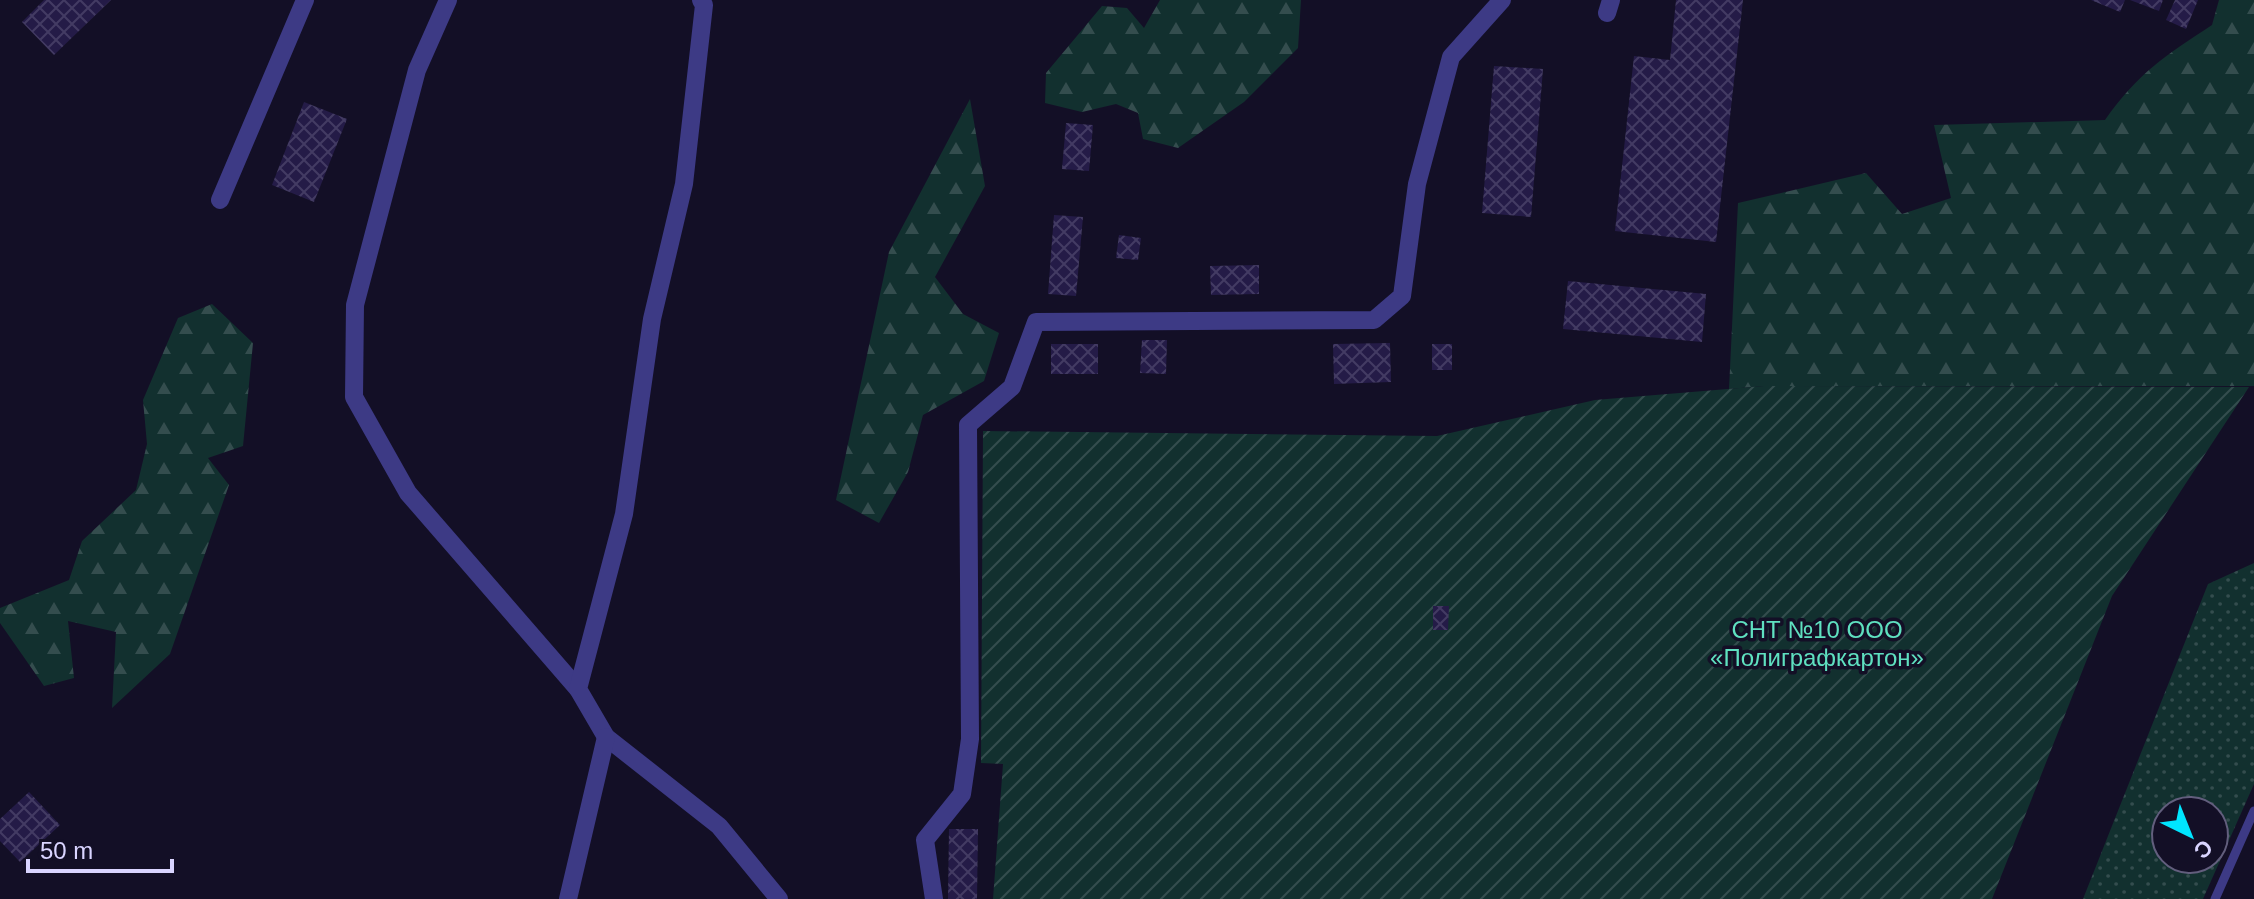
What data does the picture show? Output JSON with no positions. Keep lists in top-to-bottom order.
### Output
{
  "parks": ["СНТ №10 ООО «Полиграфкартон»"],
  "scale_bar": "50 m",
  "north": "bottom right"
}
